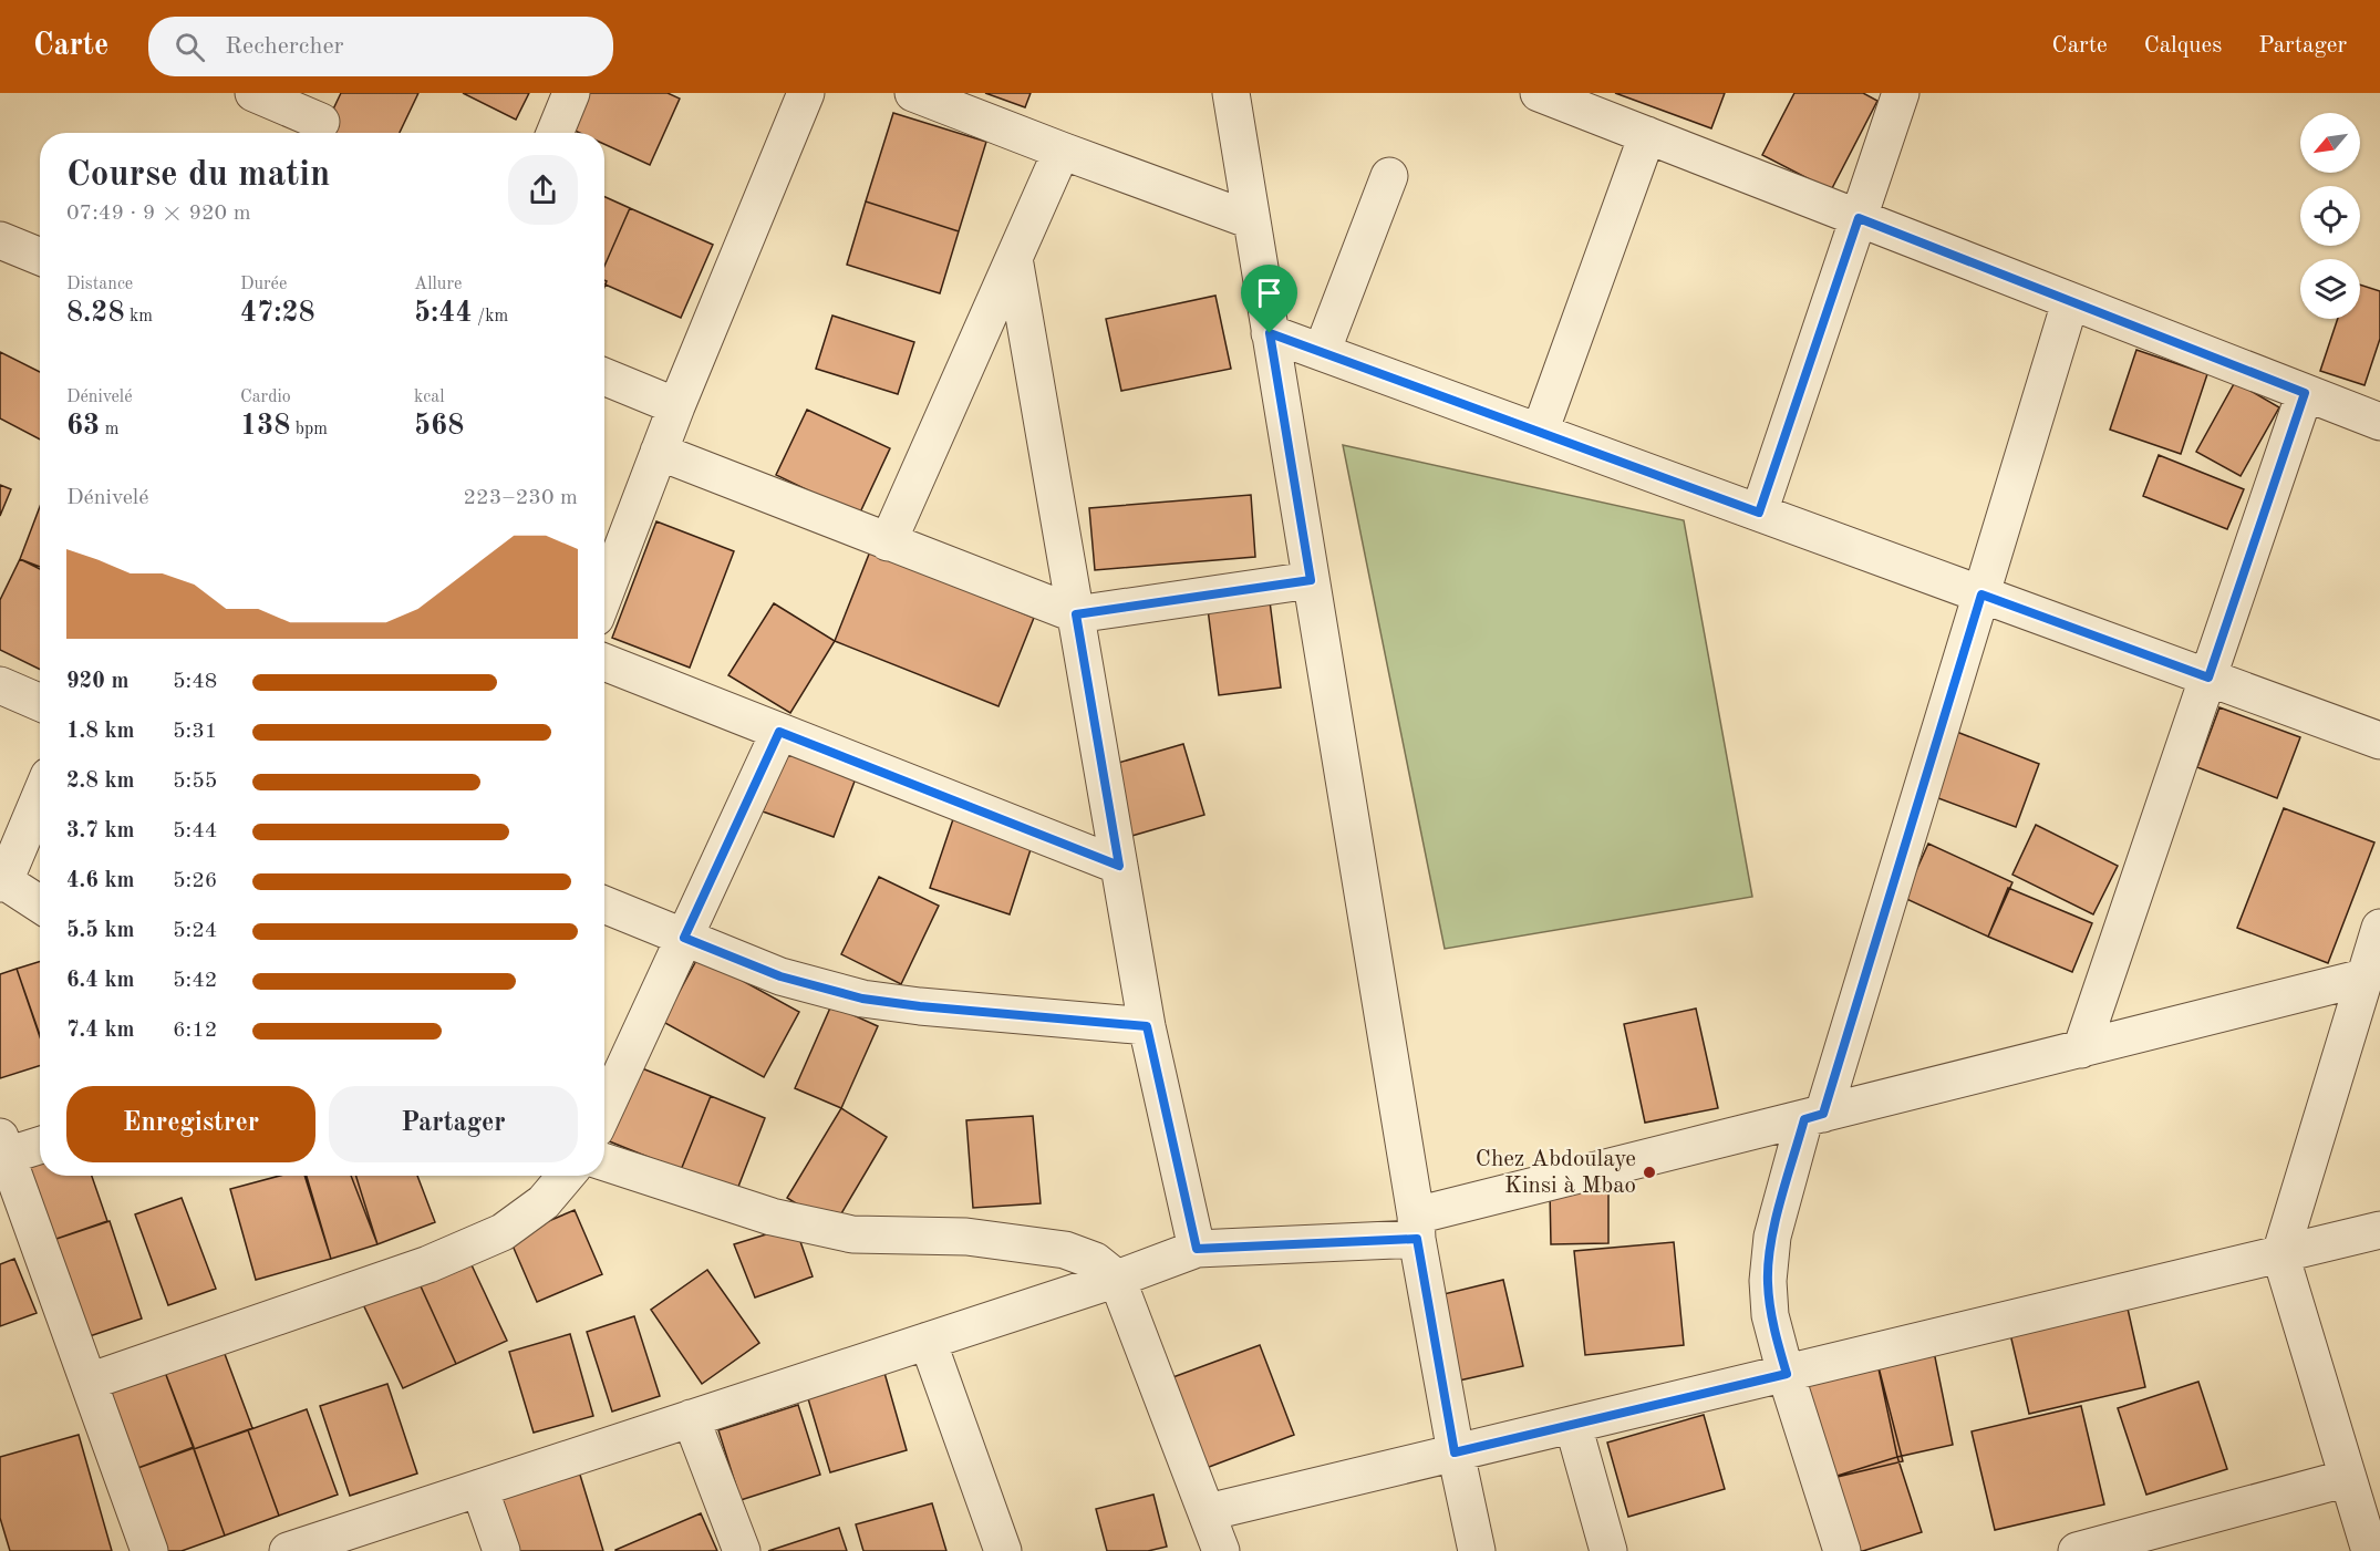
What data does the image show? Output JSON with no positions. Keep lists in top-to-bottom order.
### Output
{
  "places": ["Chez Abdoulaye Kinsi à Mbao"],
  "north": "bottom left",
  "page": {
    "header": "Carte",
    "search": "Rechercher",
    "nav": ["Carte", "Calques", "Partager"],
    "heading": ["Course du matin", "07:49 · 9 × 920 m"],
    "stats": [
      ["Distance", "8.28 km"],
      ["Durée", "47:28"],
      ["Allure", "5:44 /km"],
      ["Dénivelé", "63 m"],
      ["Cardio", "138 bpm"],
      ["kcal", "568"]
    ],
    "chart": ["Dénivelé", "223–230 m"],
    "list": [
      {
        "name": "920 m",
        "note": "5:48"
      },
      {
        "name": "1.8 km",
        "note": "5:31"
      },
      {
        "name": "2.8 km",
        "note": "5:55"
      },
      {
        "name": "3.7 km",
        "note": "5:44"
      },
      {
        "name": "4.6 km",
        "note": "5:26"
      },
      {
        "name": "5.5 km",
        "note": "5:24"
      },
      {
        "name": "6.4 km",
        "note": "5:42"
      },
      {
        "name": "7.4 km",
        "note": "6:12"
      }
    ],
    "buttons": ["Enregistrer", "Partager"]
  }
}
